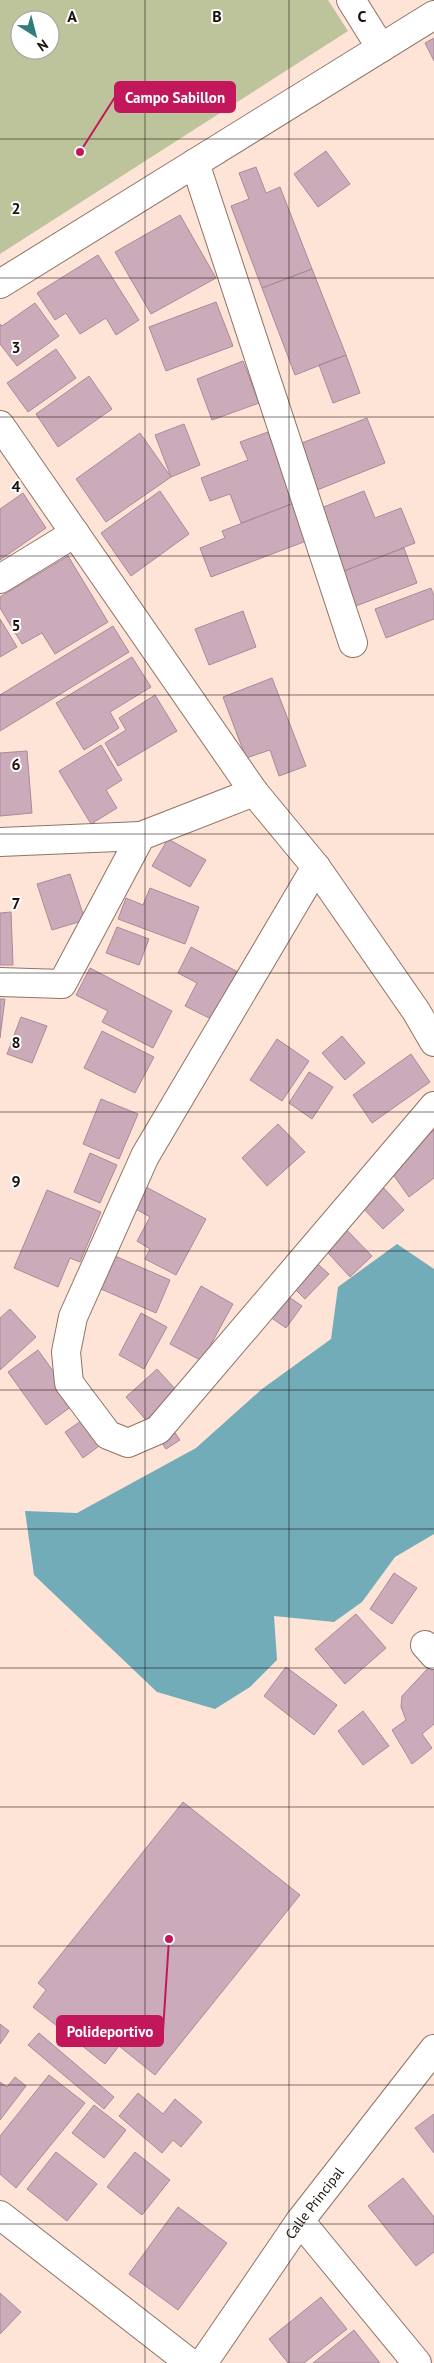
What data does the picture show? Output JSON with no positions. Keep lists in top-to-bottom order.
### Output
{
  "streets": {
    "street": ["Calle Principal"]
  },
  "places": ["Campo Sabillon", "Polideportivo"],
  "north": "bottom right",
  "grid": {
    "columns": ["A", "B", "C"],
    "rows": [
      "2",
      "3",
      "4",
      "5",
      "6",
      "7",
      "8",
      "9"
    ]
  }
}
